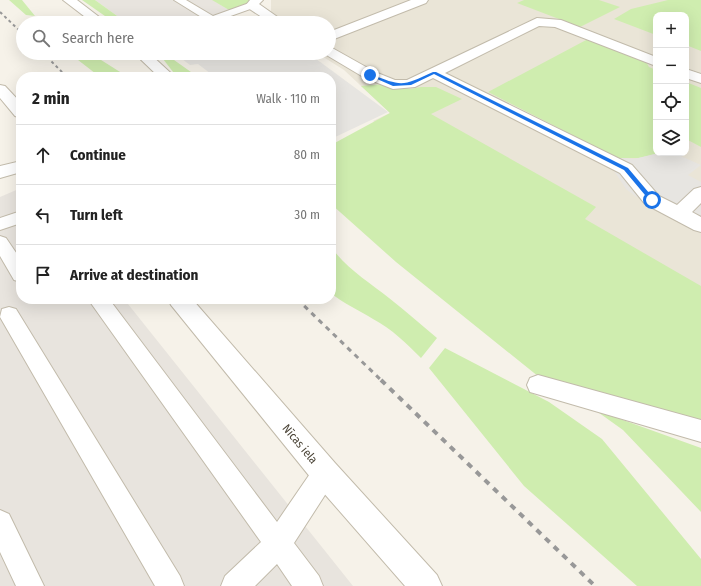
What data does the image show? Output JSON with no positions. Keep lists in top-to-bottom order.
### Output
{
  "streets": {
    "street": ["Nīcas iela"]
  },
  "page": {
    "map_buttons": ["+", "−"],
    "search": "Search here",
    "heading": ["2 min", "Walk · 110 m"],
    "list": [
      ["Continue", "80 m"],
      ["Turn left", "30 m"],
      "Arrive at destination"
    ]
  }
}
